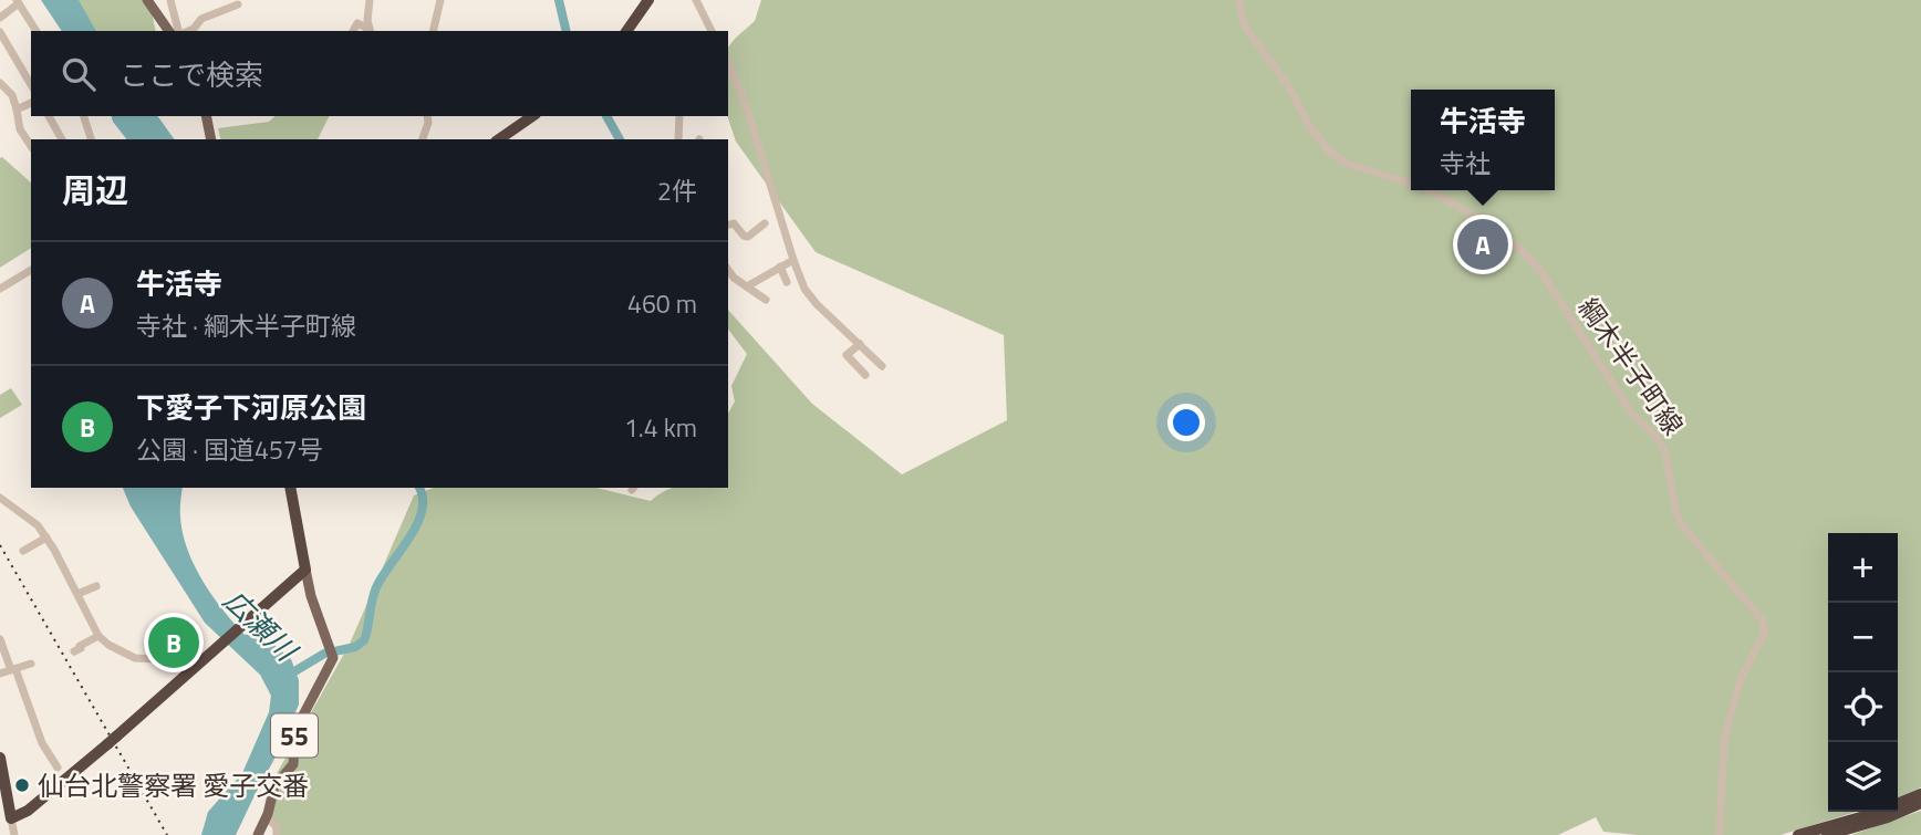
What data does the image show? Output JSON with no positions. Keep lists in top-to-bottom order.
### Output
{
  "streets": {
    "main road": ["55"],
    "street": ["綱木半子町線"]
  },
  "water": ["広瀬川"],
  "places": ["仙台北警察署 愛子交番"],
  "page": {
    "search": "ここで検索",
    "popup": ["牛活寺", "寺社"],
    "heading": ["周辺", "2件"],
    "pins": ["A", "B"],
    "list": [
      {
        "mark": "A",
        "name": "牛活寺",
        "note": "寺社 · 綱木半子町線",
        "value": "460 m"
      },
      {
        "mark": "B",
        "name": "下愛子下河原公園",
        "note": "公園 · 国道457号",
        "value": "1.4 km"
      }
    ],
    "map_buttons": ["+", "−"]
  }
}
